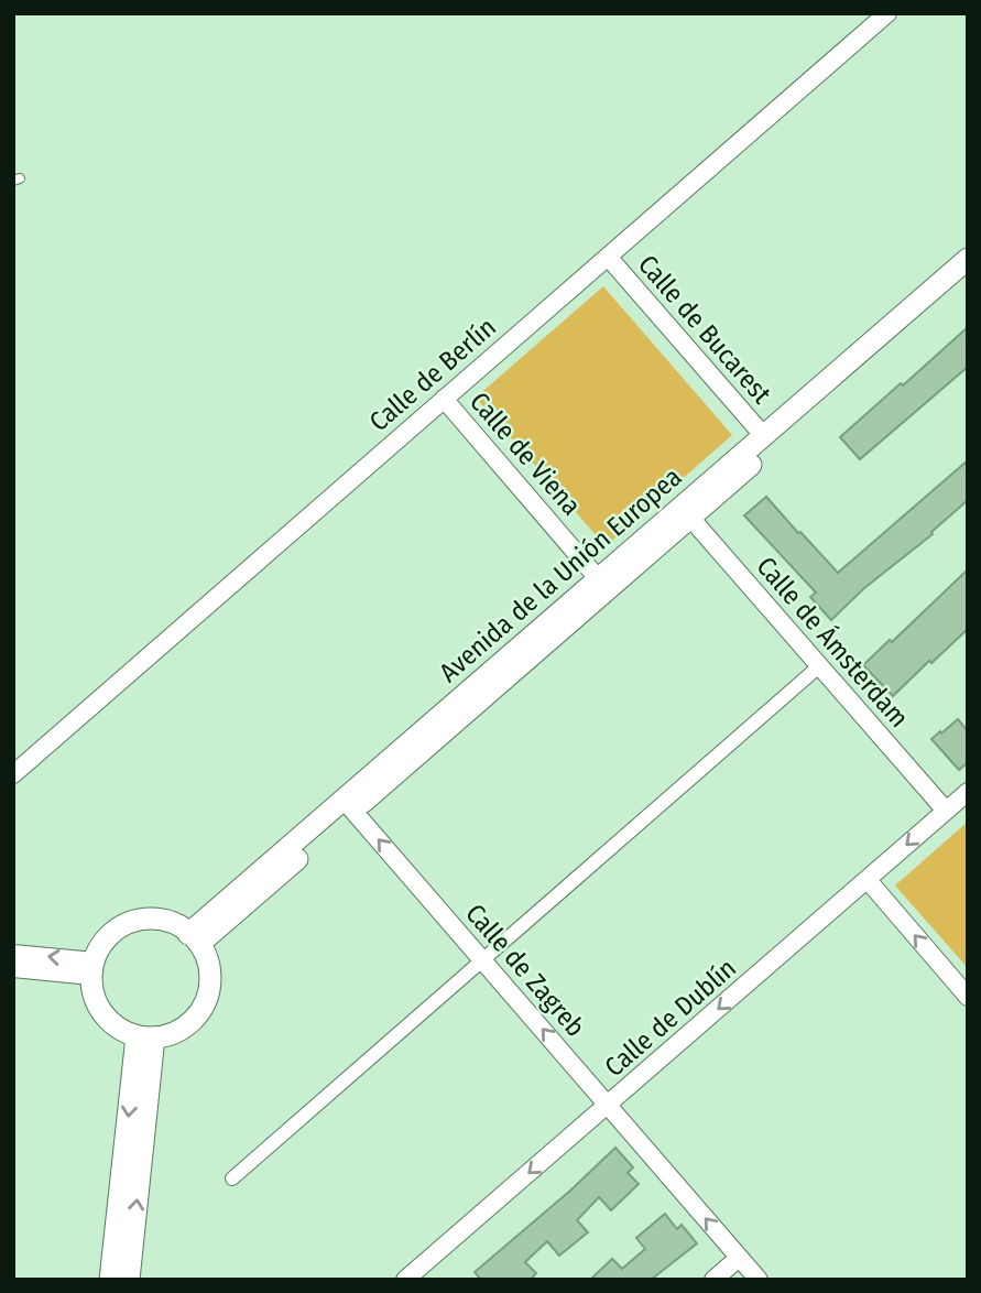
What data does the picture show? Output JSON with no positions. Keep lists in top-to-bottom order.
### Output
{
  "streets": {
    "street": [
      "Calle de Bucarest",
      "Calle de Berlín",
      "Calle de Viena",
      "Avenida de la Unión Europea",
      "Calle de Ámsterdam",
      "Calle de Zagreb",
      "Calle de Dublín"
    ]
  },
  "crossings": [
    ["Calle de Bucarest", "Calle de Berlín"],
    ["Calle de Bucarest", "Avenida de la Unión Europea"],
    ["Calle de Berlín", "Calle de Viena"],
    ["Calle de Viena", "Avenida de la Unión Europea"],
    ["Avenida de la Unión Europea", "Calle de Ámsterdam"],
    ["Avenida de la Unión Europea", "Calle de Zagreb"],
    ["Calle de Ámsterdam", "Calle de Dublín"],
    ["Calle de Zagreb", "Calle de Dublín"]
  ],
  "one_way": ["Calle de Zagreb", "Calle de Dublín"]
}
